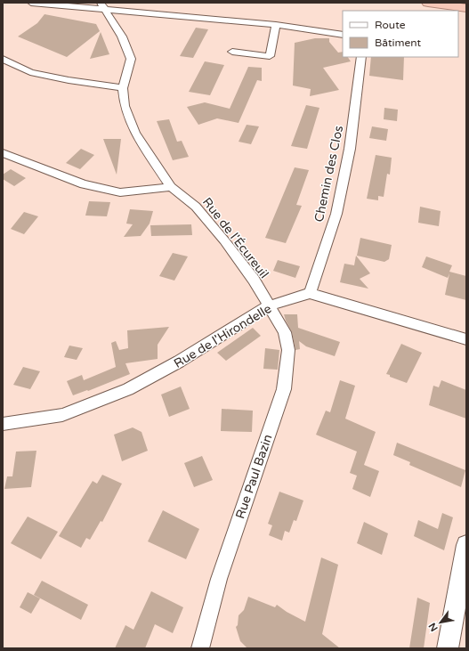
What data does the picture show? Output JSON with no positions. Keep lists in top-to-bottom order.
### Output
{
  "streets": {
    "street": [
      "Chemin des Clos",
      "Rue de l'Écureuil",
      "Rue de l'Hirondelle",
      "Rue Paul Bazin"
    ]
  },
  "crossings": [
    ["Chemin des Clos", "Rue de l'Hirondelle"],
    ["Rue de l'Écureuil", "Rue de l'Hirondelle"],
    ["Rue de l'Écureuil", "Rue Paul Bazin"],
    ["Rue de l'Hirondelle", "Rue Paul Bazin"]
  ],
  "legend": ["Route", "Bâtiment"],
  "north": "bottom left"
}
